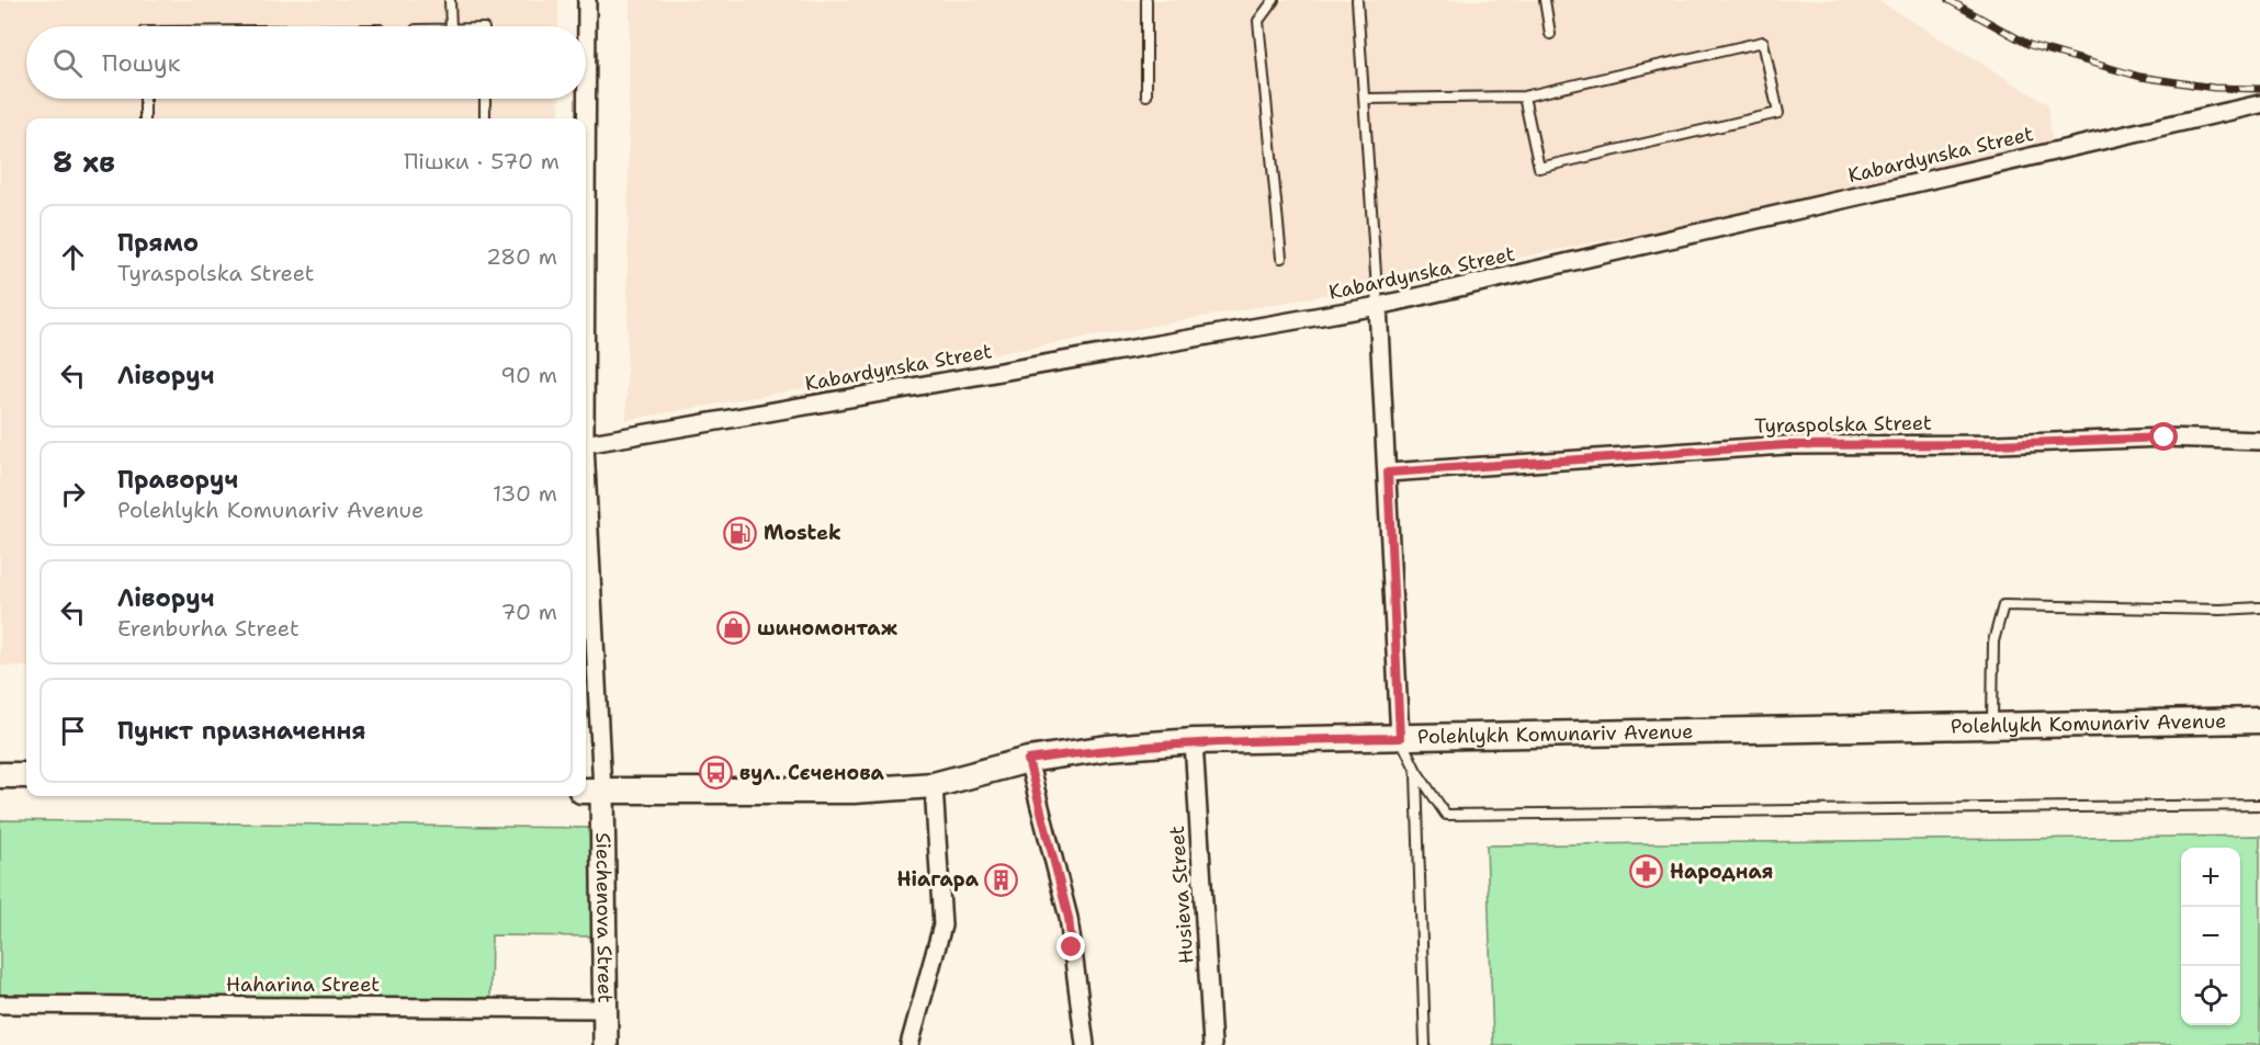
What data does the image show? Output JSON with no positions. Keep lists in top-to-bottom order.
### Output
{
  "streets": {
    "main road": ["Polehlykh Komunariv Avenue"],
    "street": [
      "Kabardynska Street",
      "Tyraspolska Street",
      "Husieva Street",
      "Siechenova Street",
      "Haharina Street"
    ]
  },
  "crossings": [
    ["Polehlykh Komunariv Avenue", "Husieva Street"],
    ["Polehlykh Komunariv Avenue", "Siechenova Street"],
    ["Siechenova Street", "Haharina Street"]
  ],
  "places": {
    "fuel station": ["Mostek"],
    "shop": ["шиномонтаж"],
    "bus stop": ["вул. Сєченова"],
    "pharmacy": ["Народная"],
    "building": ["Ніагара"]
  },
  "page": {
    "search": "Пошук",
    "heading": ["8 хв", "Пішки · 570 m"],
    "list": [
      ["Прямо", "Tyraspolska Street", "280 m"],
      ["Ліворуч", "90 m"],
      ["Праворуч", "Polehlykh Komunariv Avenue", "130 m"],
      ["Ліворуч", "Erenburha Street", "70 m"],
      "Пункт призначення"
    ],
    "map_buttons": ["+", "−"]
  }
}
